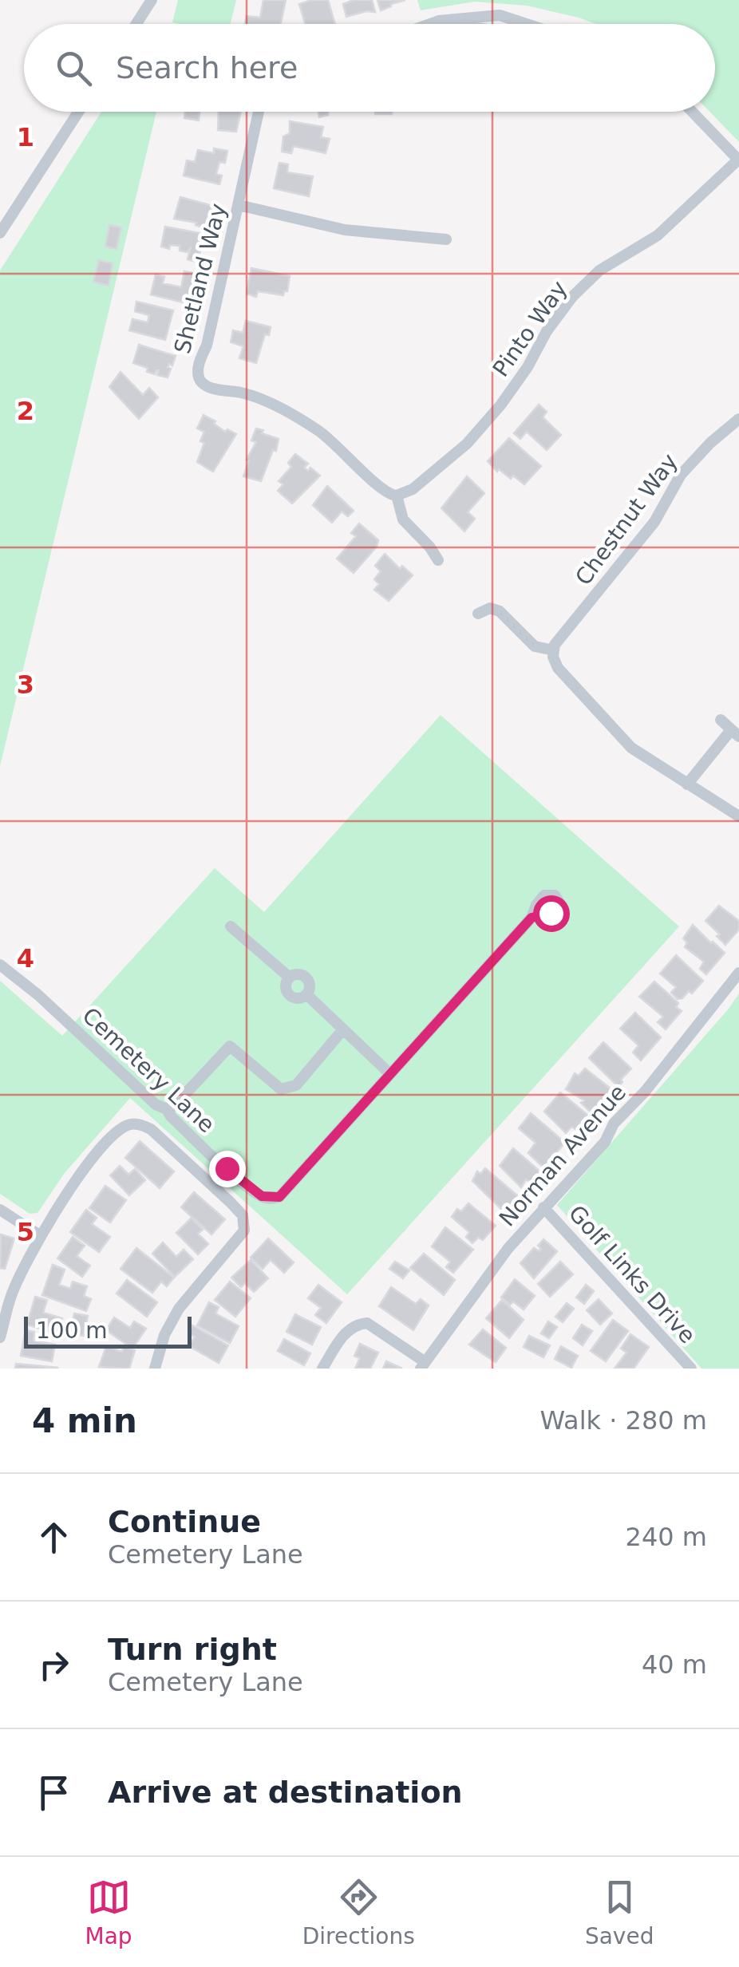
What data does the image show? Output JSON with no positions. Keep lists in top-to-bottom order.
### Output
{
  "streets": {
    "street": [
      "Shetland Way",
      "Pinto Way",
      "Chestnut Way",
      "Cemetery Lane",
      "Norman Avenue",
      "Golf Links Drive"
    ]
  },
  "crossings": [
    ["Shetland Way", "Pinto Way"],
    ["Norman Avenue", "Golf Links Drive"]
  ],
  "scale_bar": "100 m",
  "page": {
    "search": "Search here",
    "scale": "100 m",
    "heading": ["4 min", "Walk · 280 m"],
    "list": [
      ["Continue", "Cemetery Lane", "240 m"],
      ["Turn right", "Cemetery Lane", "40 m"],
      "Arrive at destination"
    ],
    "nav": ["Map", "Directions", "Saved"]
  },
  "grid": {
    "rows": [
      "1",
      "2",
      "3",
      "4",
      "5"
    ]
  }
}
